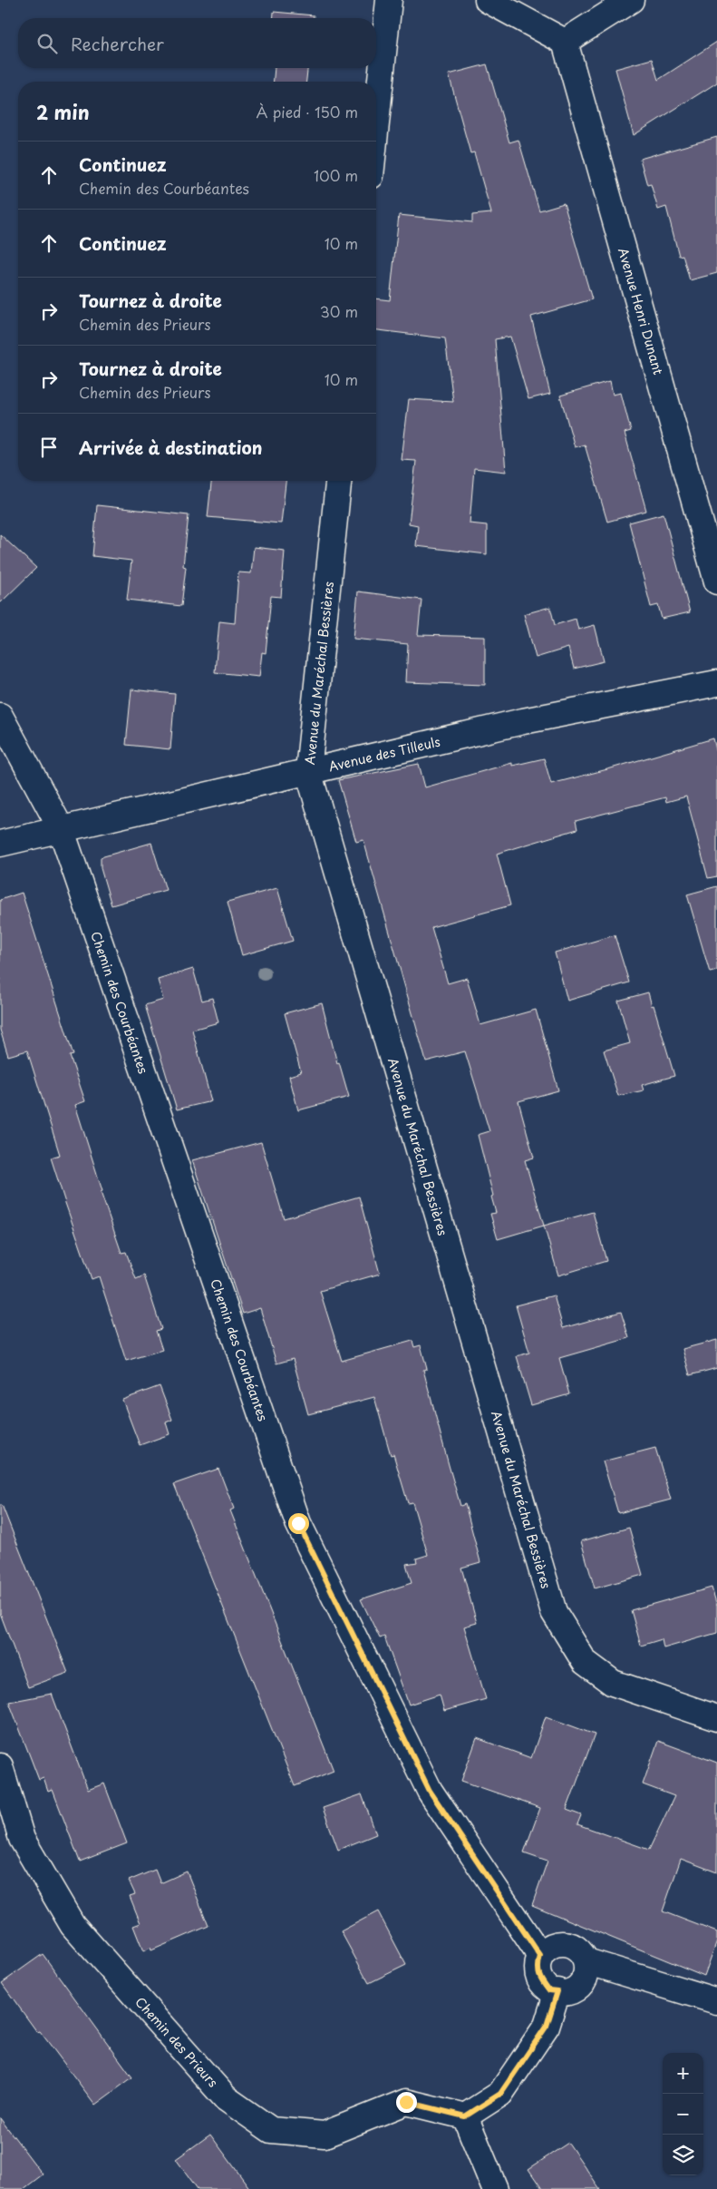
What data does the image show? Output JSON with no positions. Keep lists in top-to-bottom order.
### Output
{
  "streets": {
    "street": [
      "Avenue Henri Dunant",
      "Avenue du Maréchal Bessières",
      "Avenue des Tilleuls",
      "Chemin des Courbéantes",
      "Chemin des Prieurs"
    ]
  },
  "crossings": [
    ["Avenue du Maréchal Bessières", "Avenue des Tilleuls"],
    ["Avenue des Tilleuls", "Chemin des Courbéantes"]
  ],
  "page": {
    "search": "Rechercher",
    "heading": ["2 min", "À pied · 150 m"],
    "list": [
      ["Continuez", "Chemin des Courbéantes", "100 m"],
      ["Continuez", "10 m"],
      ["Tournez à droite", "Chemin des Prieurs", "30 m"],
      ["Tournez à droite", "Chemin des Prieurs", "10 m"],
      "Arrivée à destination"
    ],
    "map_buttons": ["+", "−"]
  }
}
